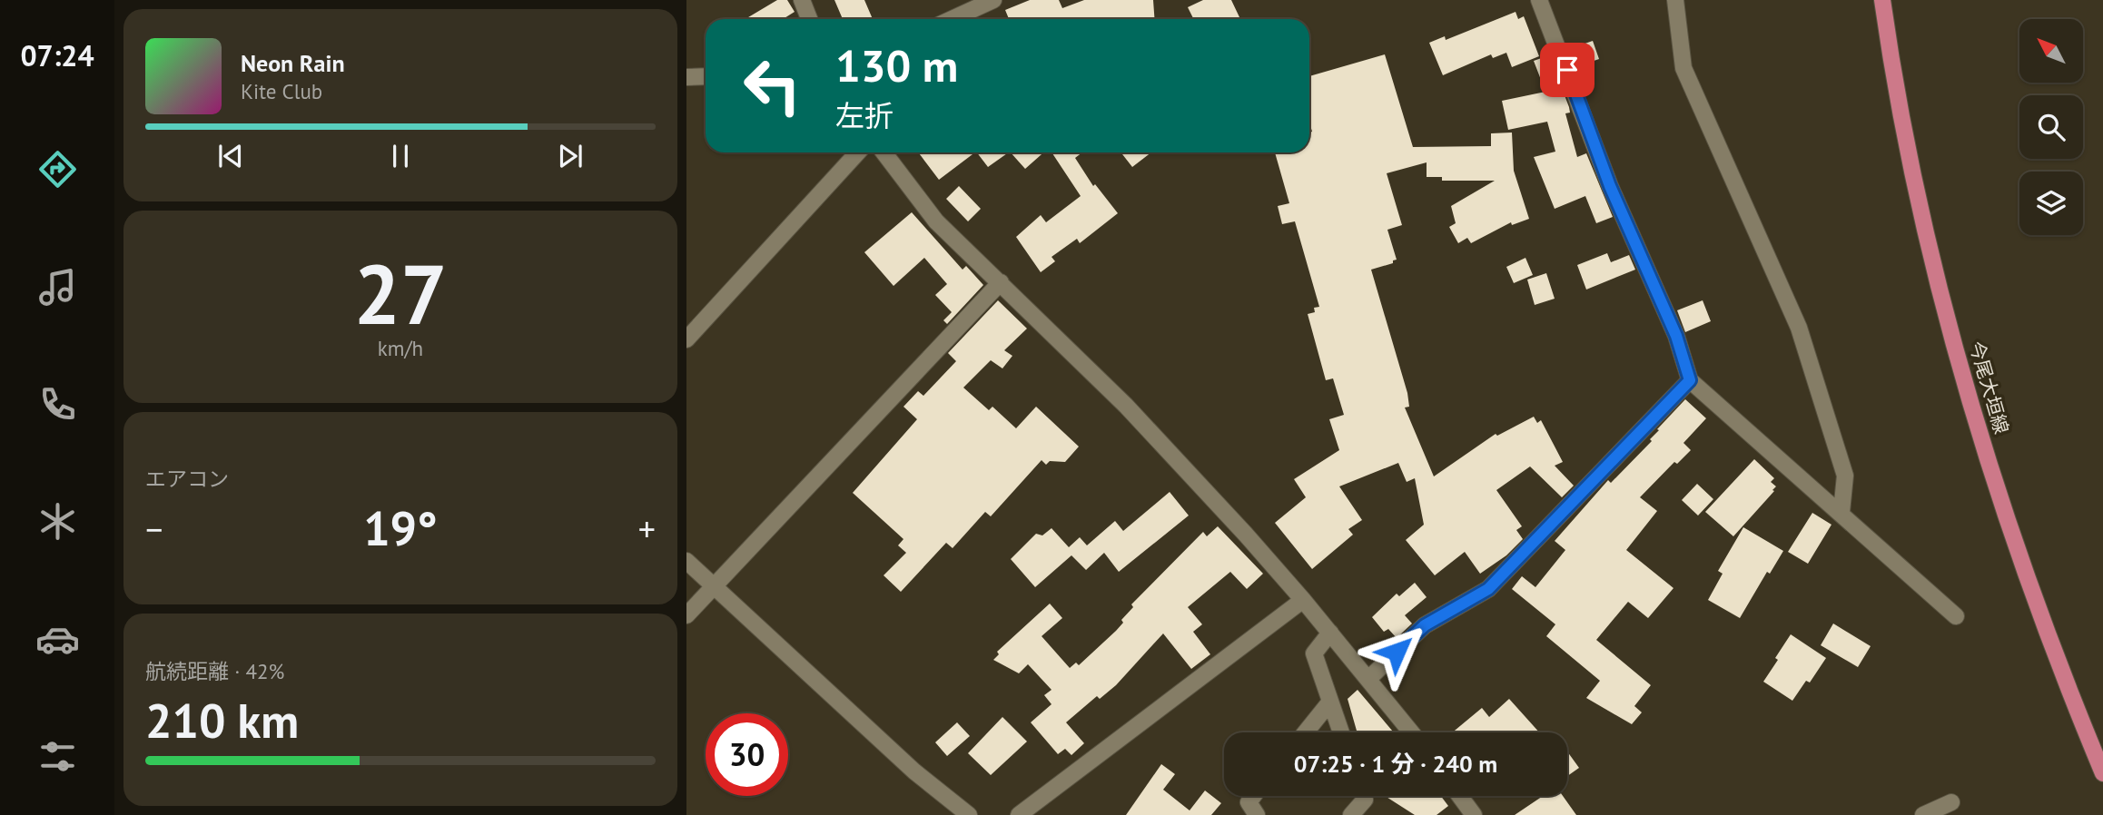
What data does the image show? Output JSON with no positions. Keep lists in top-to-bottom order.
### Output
{
  "streets": {
    "main road": ["今尾大垣線"]
  },
  "north": "top left",
  "page": {
    "tabs": "07:24",
    "turn": ["130 m", "左折"],
    "song": ["Neon Rain", "Kite Club"],
    "tile": [
      ["27", "km/h"],
      "エアコン",
      ["航続距離 · 42%", "210 km"]
    ],
    "heat": ["−", "19°", "+"],
    "limit": "30",
    "trip": "07:25 · 1 分 · 240 m"
  }
}
